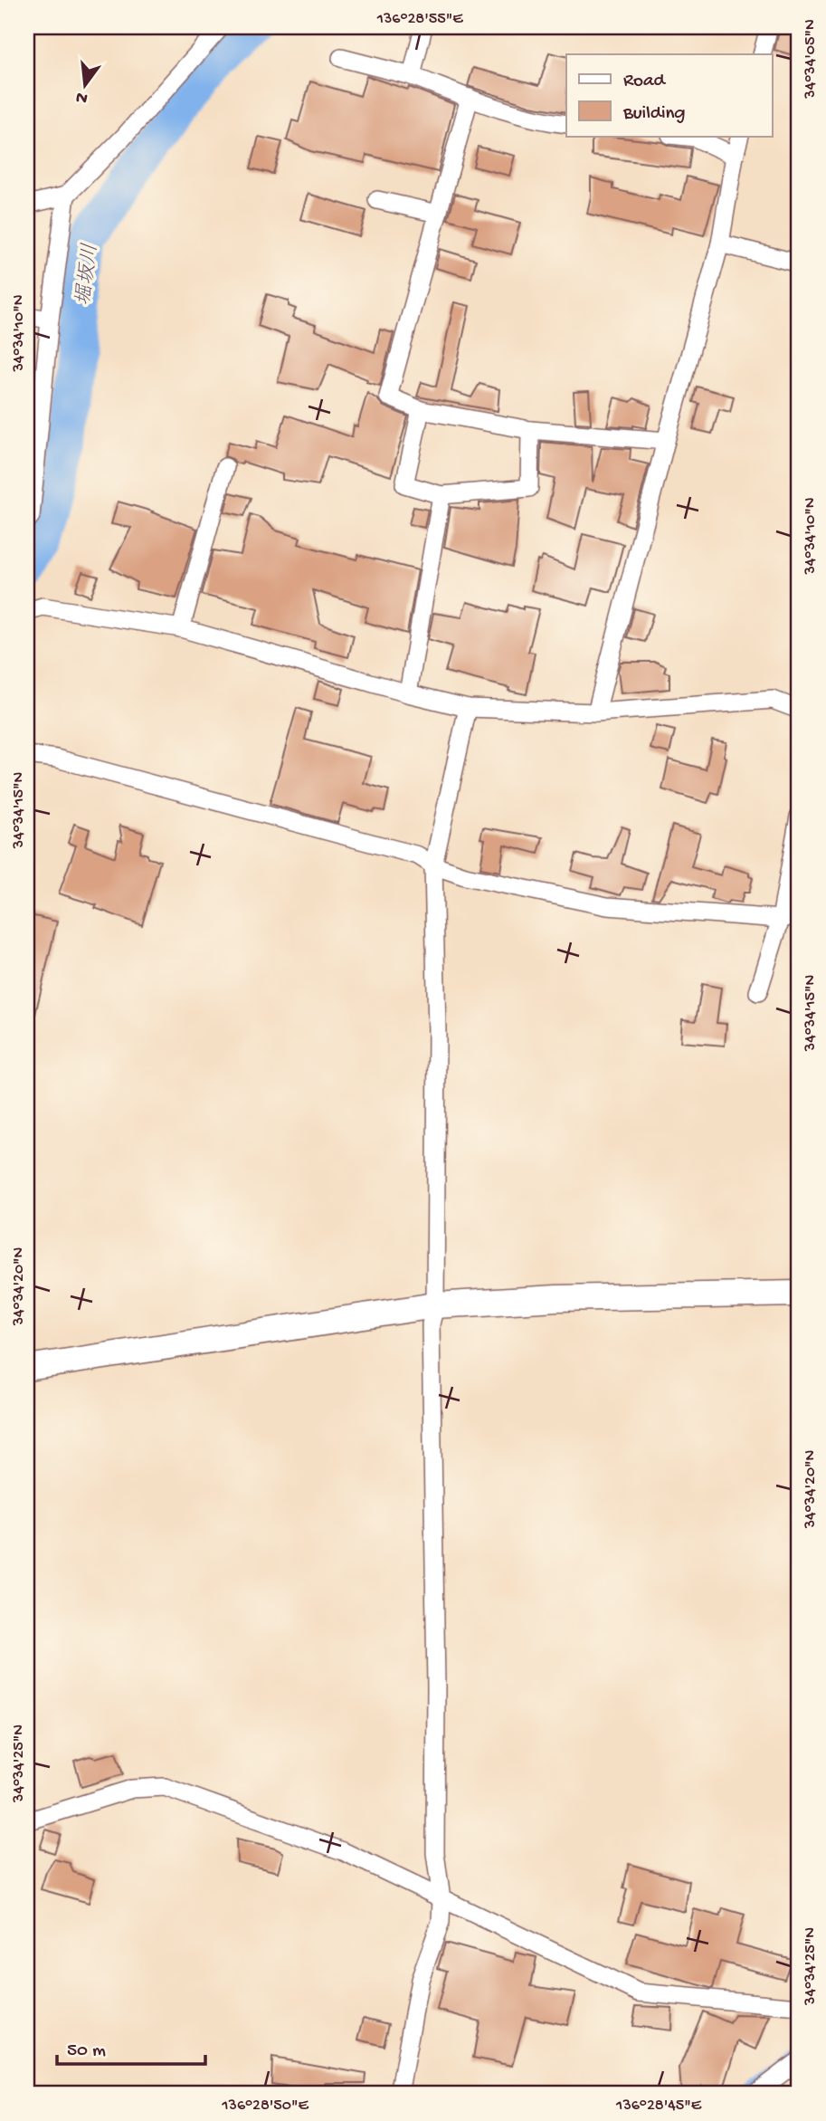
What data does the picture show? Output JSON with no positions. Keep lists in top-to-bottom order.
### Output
{
  "water": ["堀坂川"],
  "legend": ["Road", "Building"],
  "scale_bar": "50 m",
  "north": "bottom",
  "coordinates": [
    "136°28'55\"E",
    "34°34'05\"N",
    "34°34'10\"N",
    "34°34'15\"N",
    "34°34'20\"N",
    "34°34'25\"N",
    "136°28'50\"E",
    "136°28'45\"E"
  ]
}
